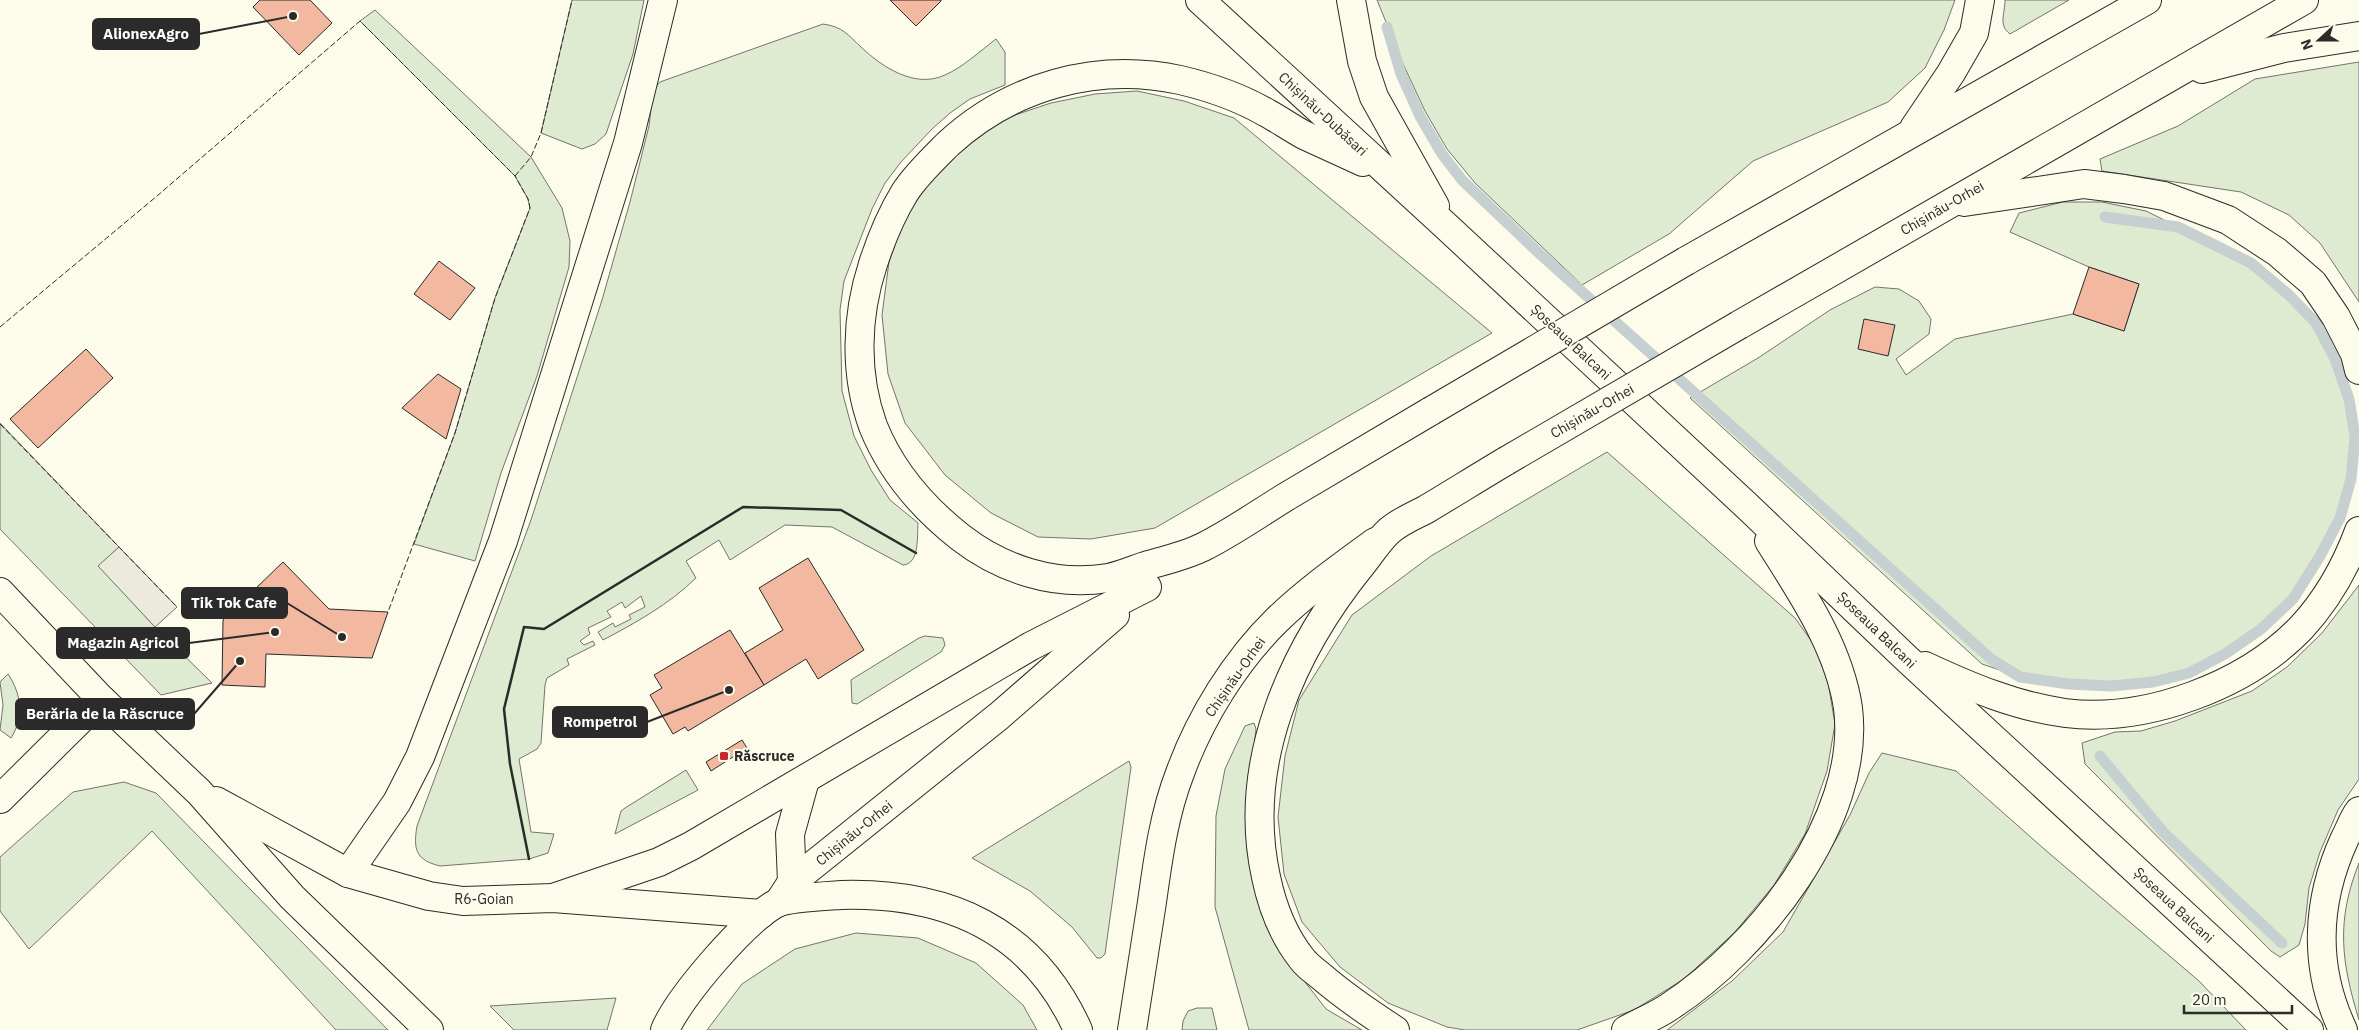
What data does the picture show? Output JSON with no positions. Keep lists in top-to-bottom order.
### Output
{
  "streets": {
    "main road": [
      "Chișinău-Dubăsari",
      "Chișinău-Orhei",
      "Șoseaua Balcani",
      "R6-Goian"
    ]
  },
  "crossings": [
    ["Chișinău-Dubăsari", "Șoseaua Balcani"],
    ["Chișinău-Orhei", "R6-Goian"]
  ],
  "places": {
    "other": [
      "AlionexAgro",
      "Magazin Agricol",
      "Tik Tok Cafe",
      "Berăria de la Răscruce",
      "Rompetrol"
    ],
    "transit": ["Răscruce"]
  },
  "scale_bar": "20 m",
  "north": "left"
}
